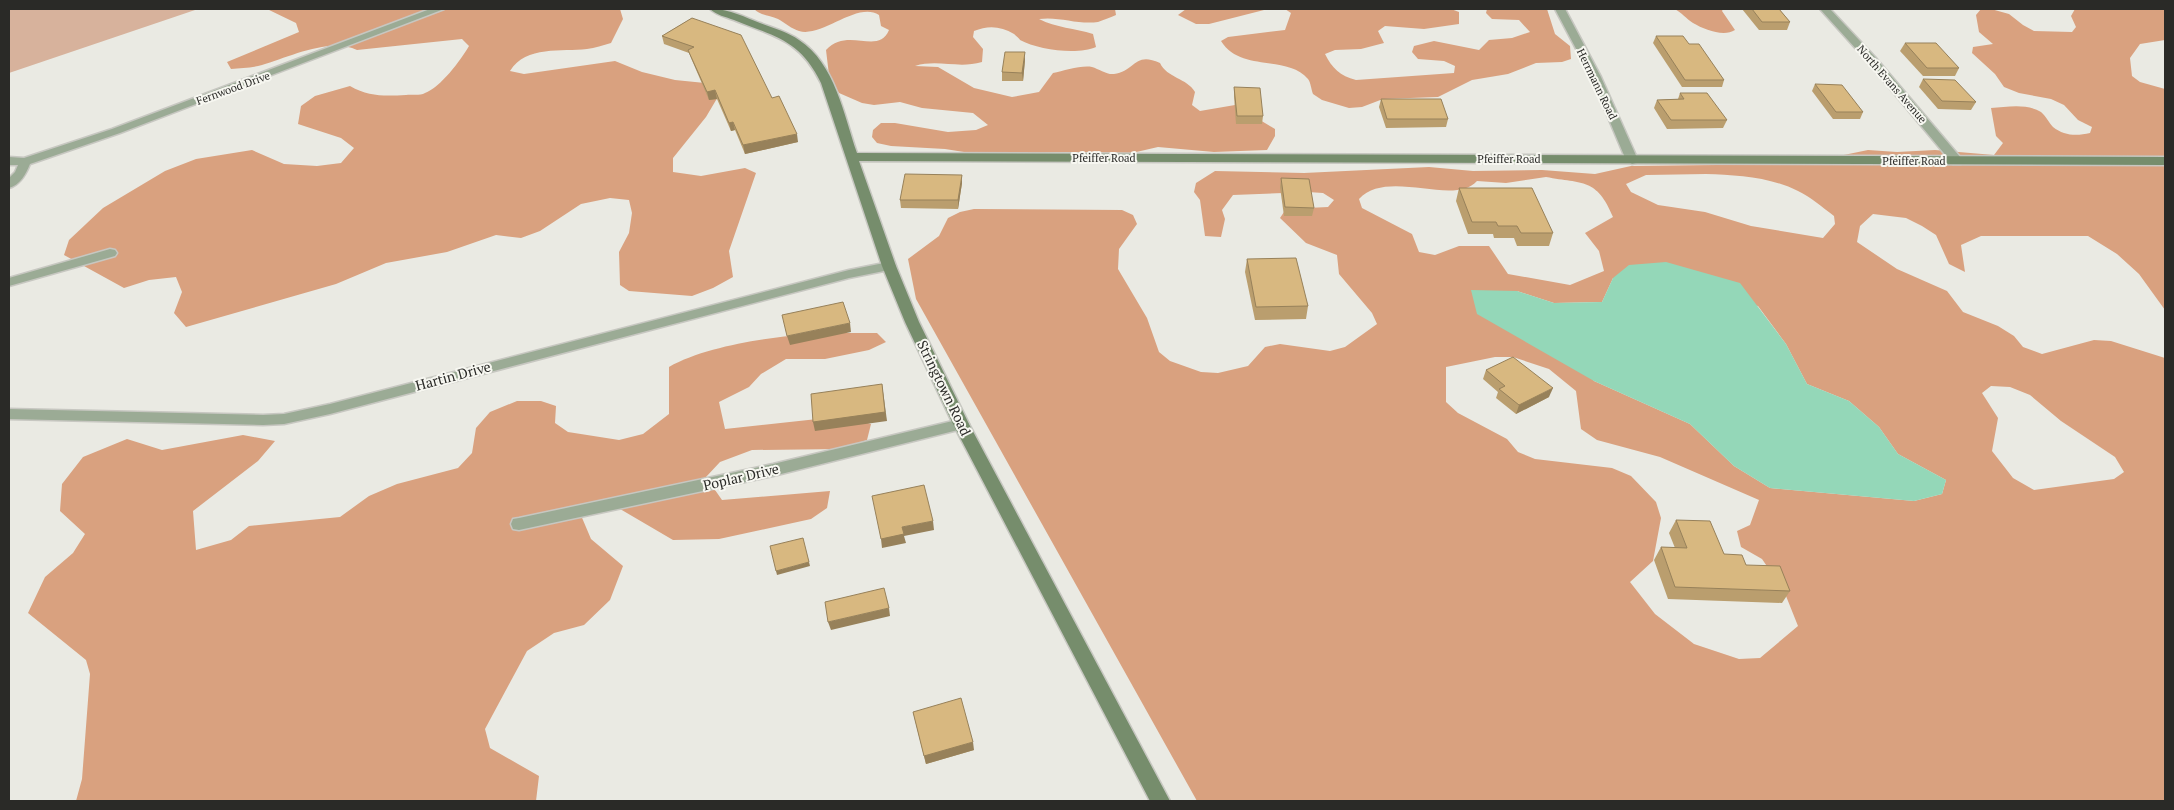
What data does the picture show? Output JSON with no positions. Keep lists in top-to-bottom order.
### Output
{
  "streets": {
    "street": [
      "Herrmann Road",
      "North Evans Avenue",
      "Fernwood Drive",
      "Pfeiffer Road",
      "Hartin Drive",
      "Stringtown Road",
      "Poplar Drive"
    ]
  },
  "crossings": [
    ["Herrmann Road", "Pfeiffer Road"],
    ["North Evans Avenue", "Pfeiffer Road"],
    ["Pfeiffer Road", "Stringtown Road"],
    ["Hartin Drive", "Stringtown Road"],
    ["Stringtown Road", "Poplar Drive"]
  ]
}
